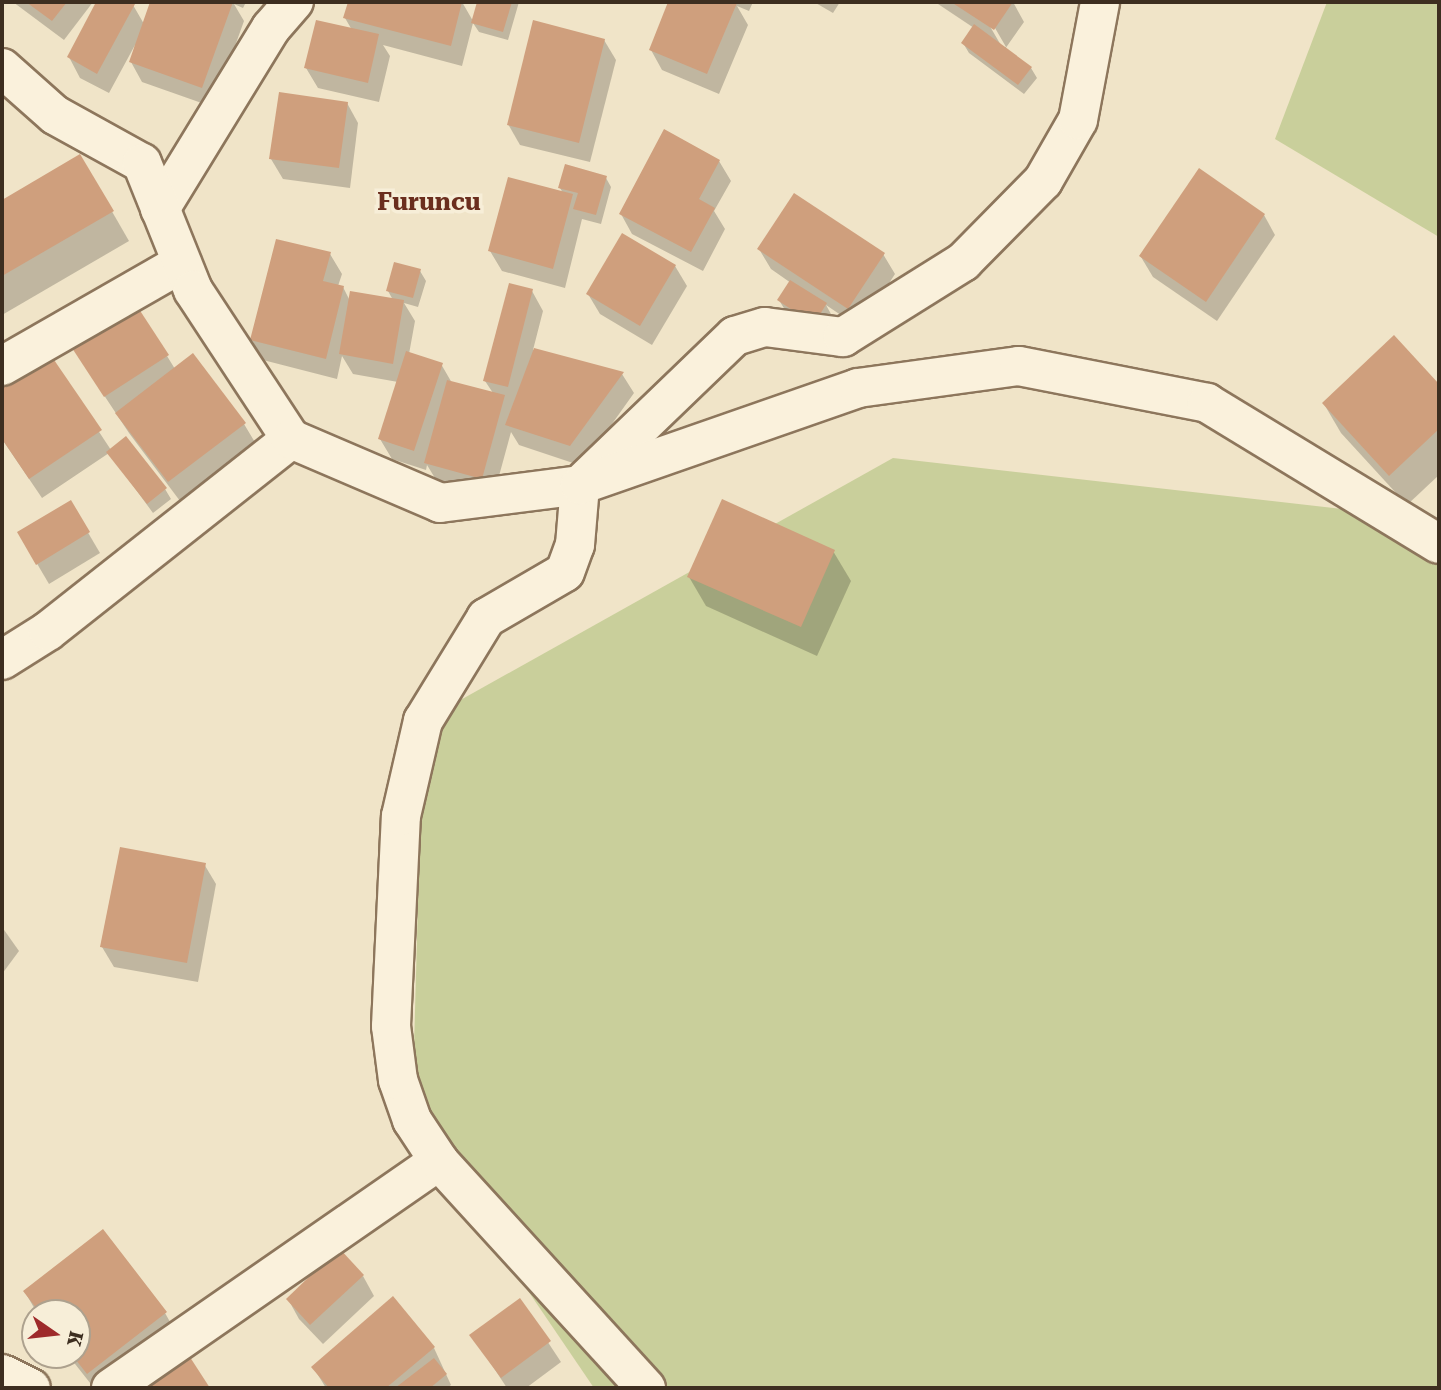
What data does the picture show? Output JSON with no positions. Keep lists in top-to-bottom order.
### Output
{
  "districts": ["Furuncu"],
  "north": "right"
}
